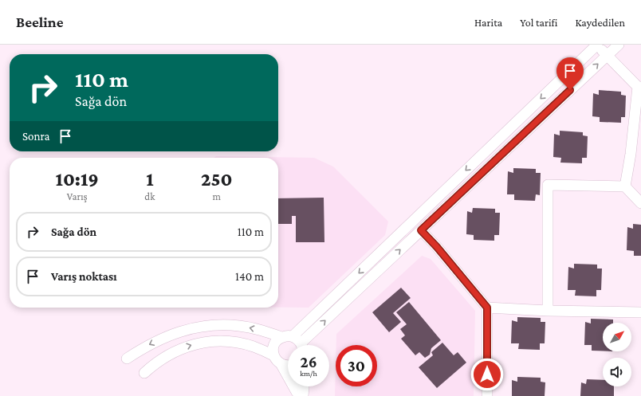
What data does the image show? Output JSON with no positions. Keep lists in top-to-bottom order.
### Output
{
  "north": "top right",
  "page": {
    "header": "Beeline",
    "nav": ["Harita", "Yol tarifi", "Kaydedilen"],
    "turn": ["110 m", "Sağa dön"],
    "then": "Sonra",
    "eta": [
      "10:19",
      "Varış",
      "1",
      "dk",
      "250",
      "m"
    ],
    "list": [
      {
        "name": "Sağa dön",
        "value": "110 m"
      },
      {
        "name": "Varış noktası",
        "value": "140 m"
      }
    ],
    "speed": "26 km/h",
    "limit": "30"
  }
}
